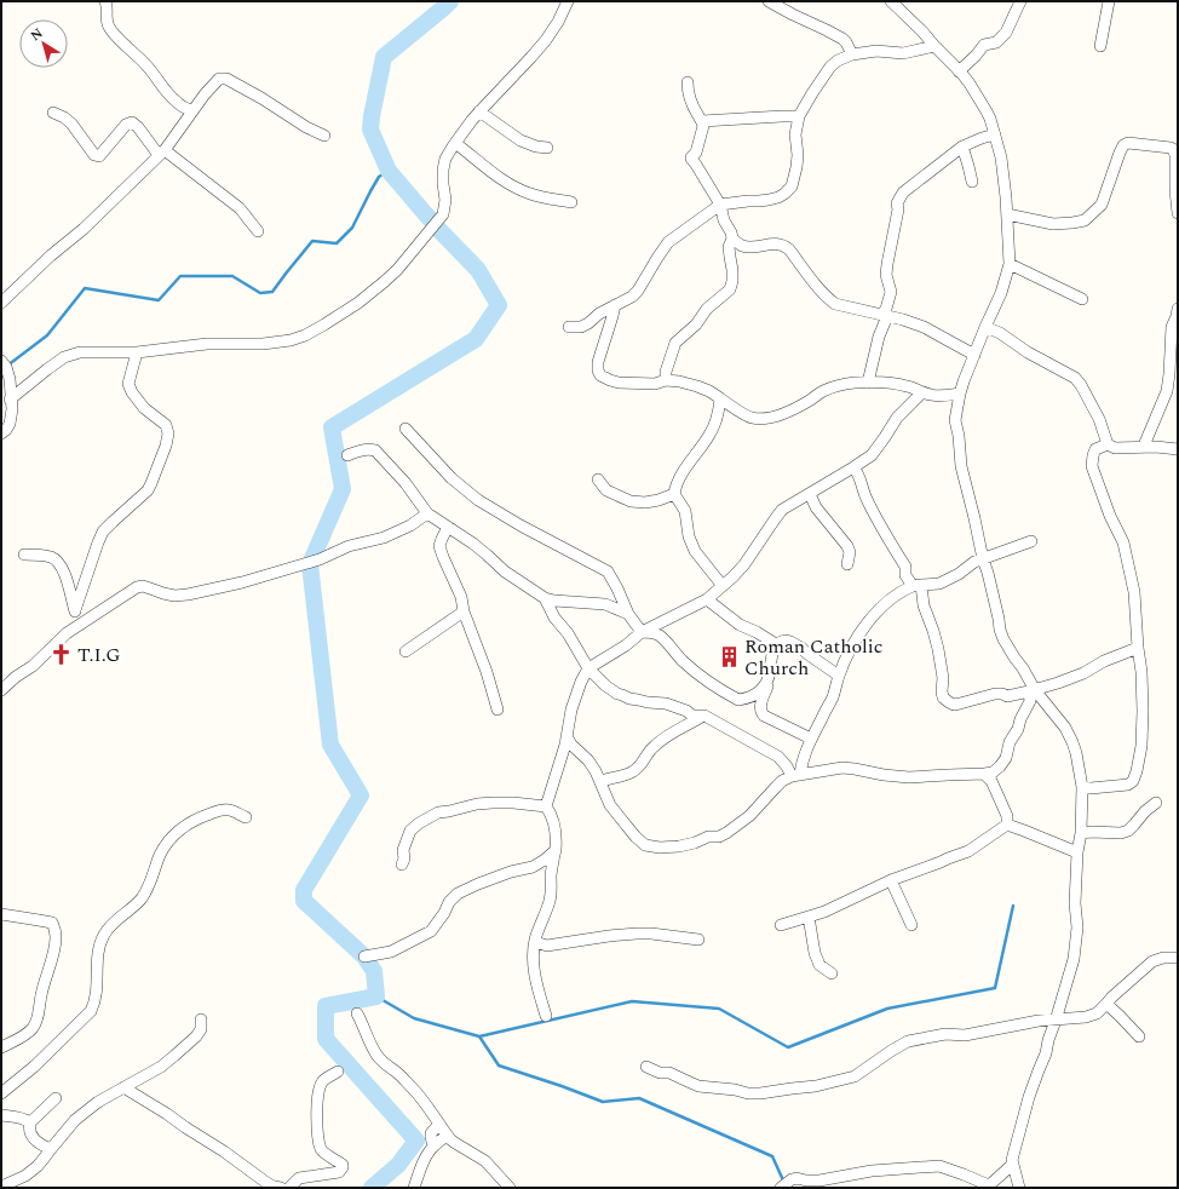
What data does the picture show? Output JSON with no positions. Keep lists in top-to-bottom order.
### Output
{
  "places": {
    "church": ["T.I.G"],
    "building": ["Roman Catholic Church"]
  },
  "north": "top left"
}
